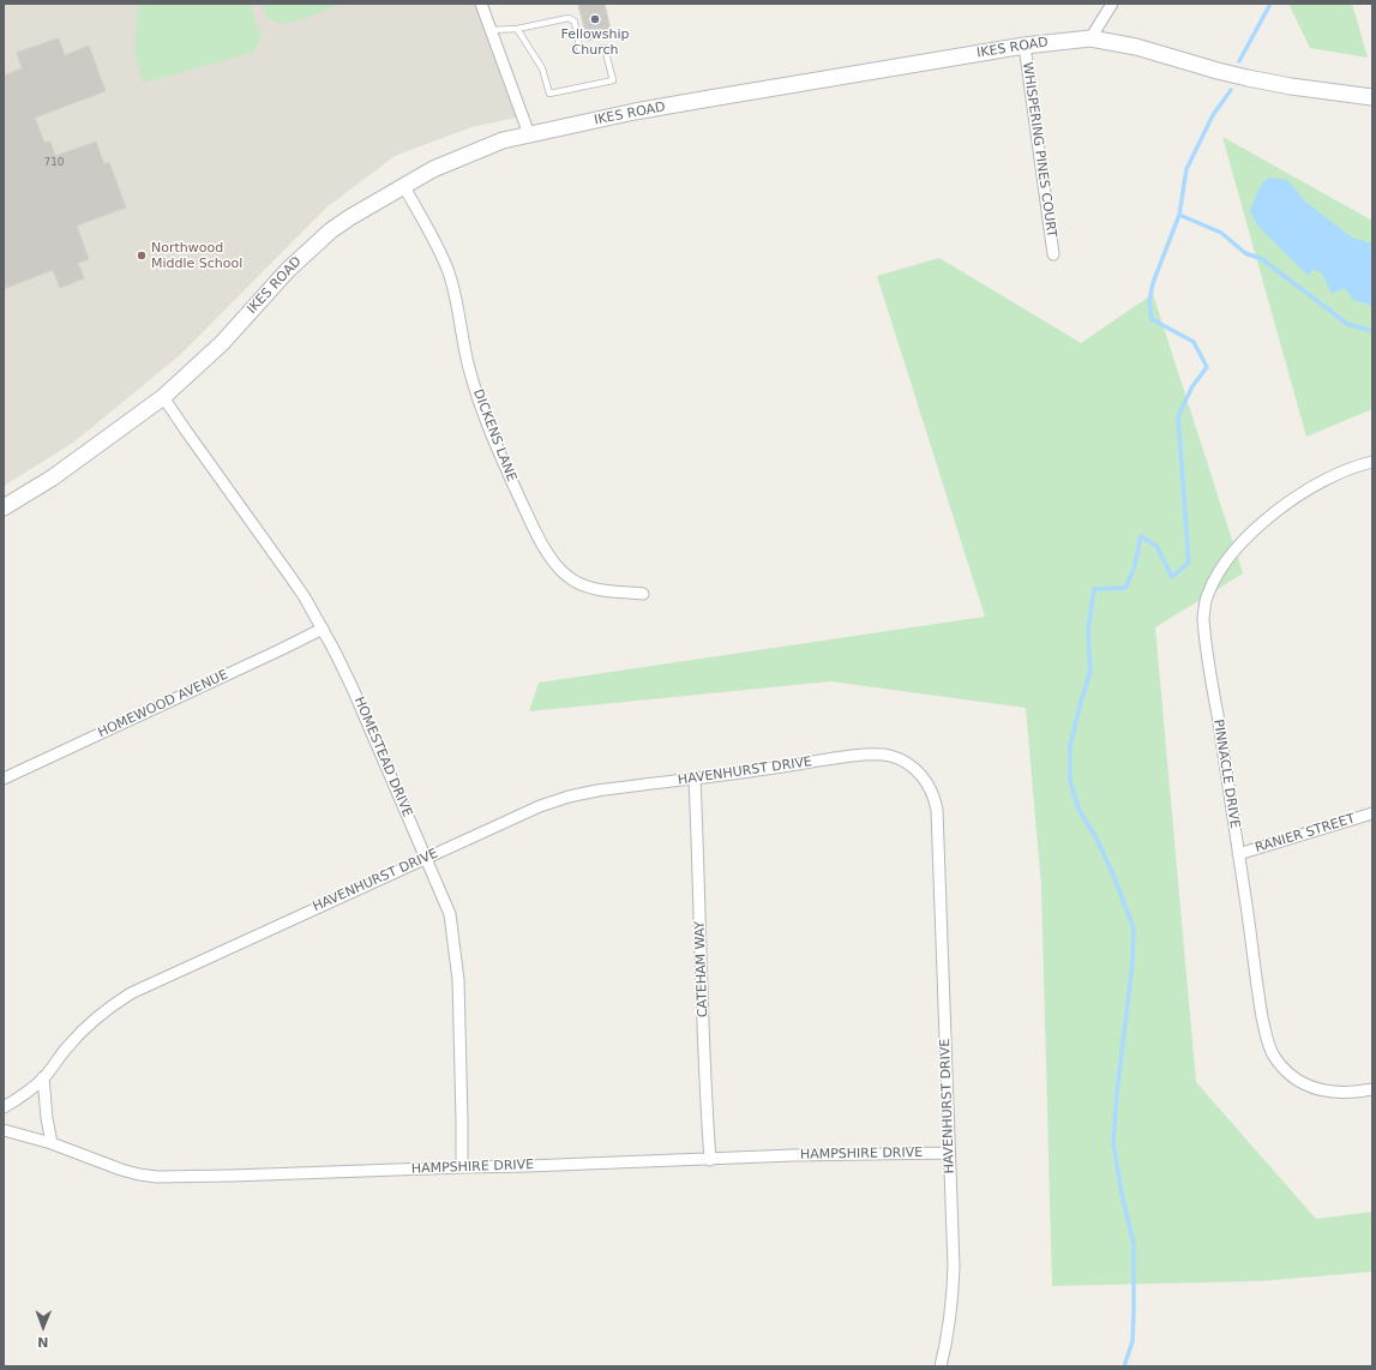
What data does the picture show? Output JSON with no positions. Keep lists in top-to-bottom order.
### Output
{
  "streets": {
    "street": [
      "IKES ROAD",
      "WHISPERING PINES COURT",
      "DICKENS LANE",
      "HOMEWOOD AVENUE",
      "HOMESTEAD DRIVE",
      "HAVENHURST DRIVE",
      "PINNACLE DRIVE",
      "RANIER STREET",
      "CATEHAM WAY",
      "HAMPSHIRE DRIVE"
    ]
  },
  "crossings": [
    ["IKES ROAD", "WHISPERING PINES COURT"],
    ["IKES ROAD", "DICKENS LANE"],
    ["IKES ROAD", "HOMESTEAD DRIVE"],
    ["HOMEWOOD AVENUE", "HOMESTEAD DRIVE"],
    ["HOMESTEAD DRIVE", "HAVENHURST DRIVE"],
    ["HOMESTEAD DRIVE", "HAMPSHIRE DRIVE"],
    ["HAVENHURST DRIVE", "CATEHAM WAY"],
    ["HAVENHURST DRIVE", "HAMPSHIRE DRIVE"],
    ["PINNACLE DRIVE", "RANIER STREET"],
    ["CATEHAM WAY", "HAMPSHIRE DRIVE"]
  ],
  "places": ["Fellowship Church", "Northwood Middle School"],
  "house_numbers": ["710"],
  "north": "bottom"
}
